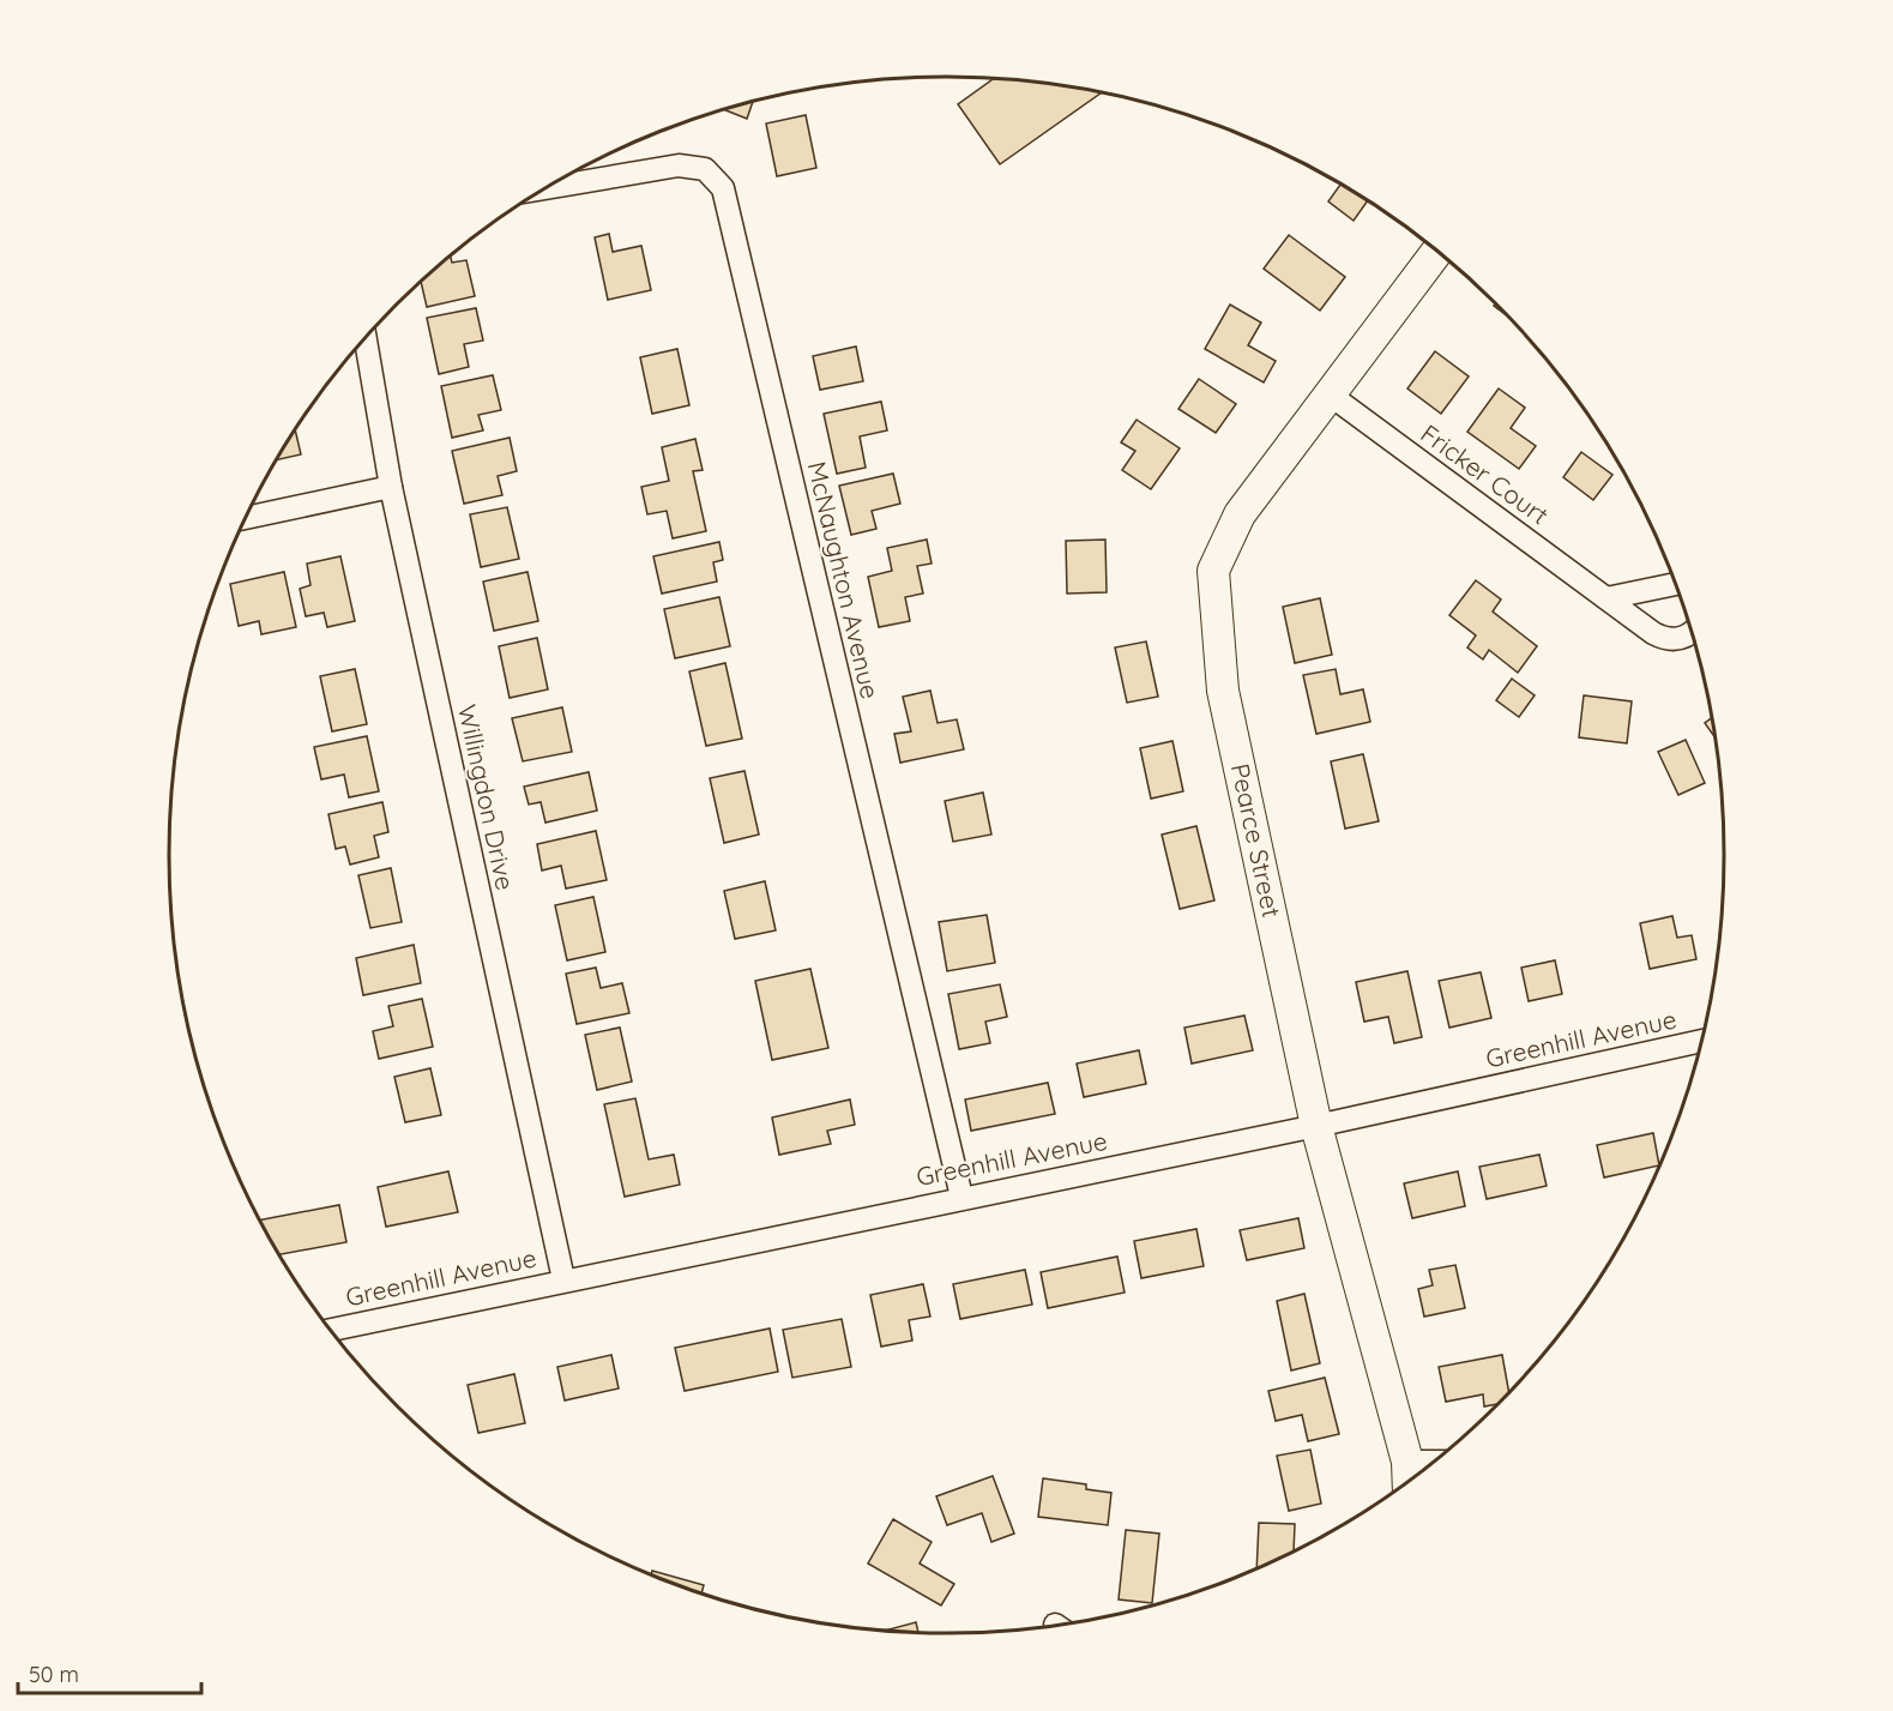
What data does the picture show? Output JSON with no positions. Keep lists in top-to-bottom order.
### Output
{
  "streets": {
    "street": [
      "Fricker Court",
      "McNaughton Avenue",
      "Willingdon Drive",
      "Pearce Street",
      "Greenhill Avenue"
    ]
  },
  "crossings": [
    ["Fricker Court", "Pearce Street"],
    ["McNaughton Avenue", "Greenhill Avenue"],
    ["Willingdon Drive", "Greenhill Avenue"],
    ["Pearce Street", "Greenhill Avenue"]
  ],
  "scale_bar": "50 m"
}
